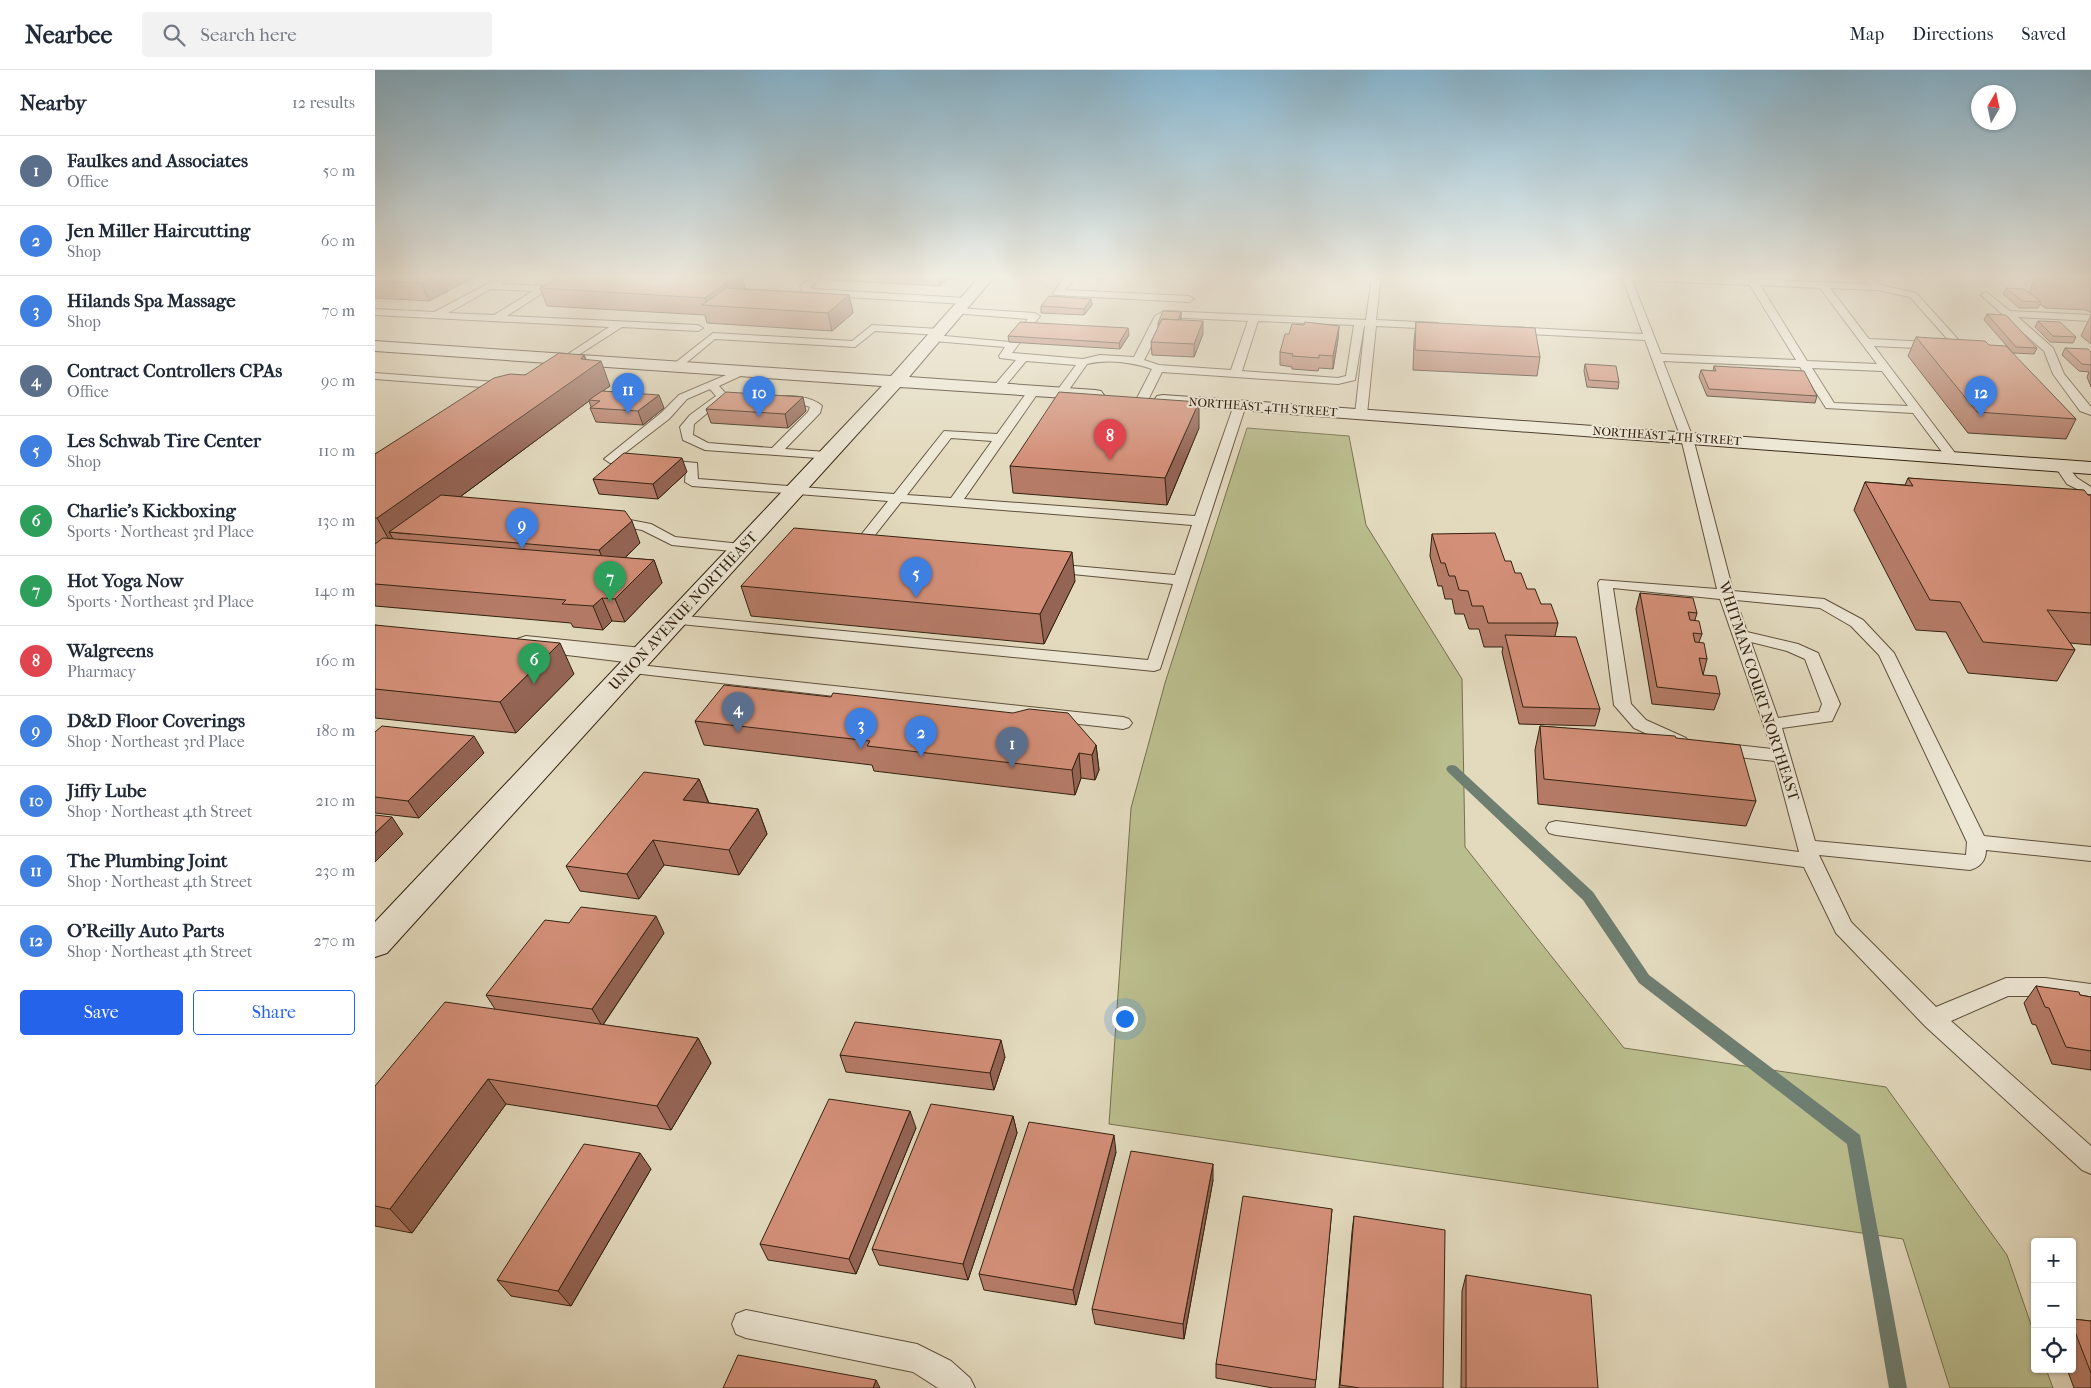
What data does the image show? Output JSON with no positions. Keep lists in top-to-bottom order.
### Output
{
  "streets": {
    "main road": ["NORTHEAST 4TH STREET", "UNION AVENUE NORTHEAST"],
    "lane": ["WHITMAN COURT NORTHEAST"]
  },
  "crossings": [
    ["NORTHEAST 4TH STREET", "UNION AVENUE NORTHEAST"],
    ["NORTHEAST 4TH STREET", "WHITMAN COURT NORTHEAST"]
  ],
  "north": "top",
  "page": {
    "header": "Nearbee",
    "search": "Search here",
    "nav": ["Map", "Directions", "Saved"],
    "heading": ["Nearby", "12 results"],
    "list": [
      {
        "mark": "1",
        "name": "Faulkes and Associates",
        "note": "Office",
        "value": "50 m"
      },
      {
        "mark": "2",
        "name": "Jen Miller Haircutting",
        "note": "Shop",
        "value": "60 m"
      },
      {
        "mark": "3",
        "name": "Hilands Spa Massage",
        "note": "Shop",
        "value": "70 m"
      },
      {
        "mark": "4",
        "name": "Contract Controllers CPAs",
        "note": "Office",
        "value": "90 m"
      },
      {
        "mark": "5",
        "name": "Les Schwab Tire Center",
        "note": "Shop",
        "value": "110 m"
      },
      {
        "mark": "6",
        "name": "Charlie's Kickboxing",
        "note": "Sports · Northeast 3rd Place",
        "value": "130 m"
      },
      {
        "mark": "7",
        "name": "Hot Yoga Now",
        "note": "Sports · Northeast 3rd Place",
        "value": "140 m"
      },
      {
        "mark": "8",
        "name": "Walgreens",
        "note": "Pharmacy",
        "value": "160 m"
      },
      {
        "mark": "9",
        "name": "D&D Floor Coverings",
        "note": "Shop · Northeast 3rd Place",
        "value": "180 m"
      },
      {
        "mark": "10",
        "name": "Jiffy Lube",
        "note": "Shop · Northeast 4th Street",
        "value": "210 m"
      },
      {
        "mark": "11",
        "name": "The Plumbing Joint",
        "note": "Shop · Northeast 4th Street",
        "value": "230 m"
      },
      {
        "mark": "12",
        "name": "O'Reilly Auto Parts",
        "note": "Shop · Northeast 4th Street",
        "value": "270 m"
      }
    ],
    "pins": [
      "11",
      "10",
      "12",
      "8",
      "9",
      "5",
      "7",
      "6",
      "4",
      "3",
      "2",
      "1"
    ],
    "buttons": ["Save", "Share"],
    "map_buttons": ["+", "−"]
  }
}
